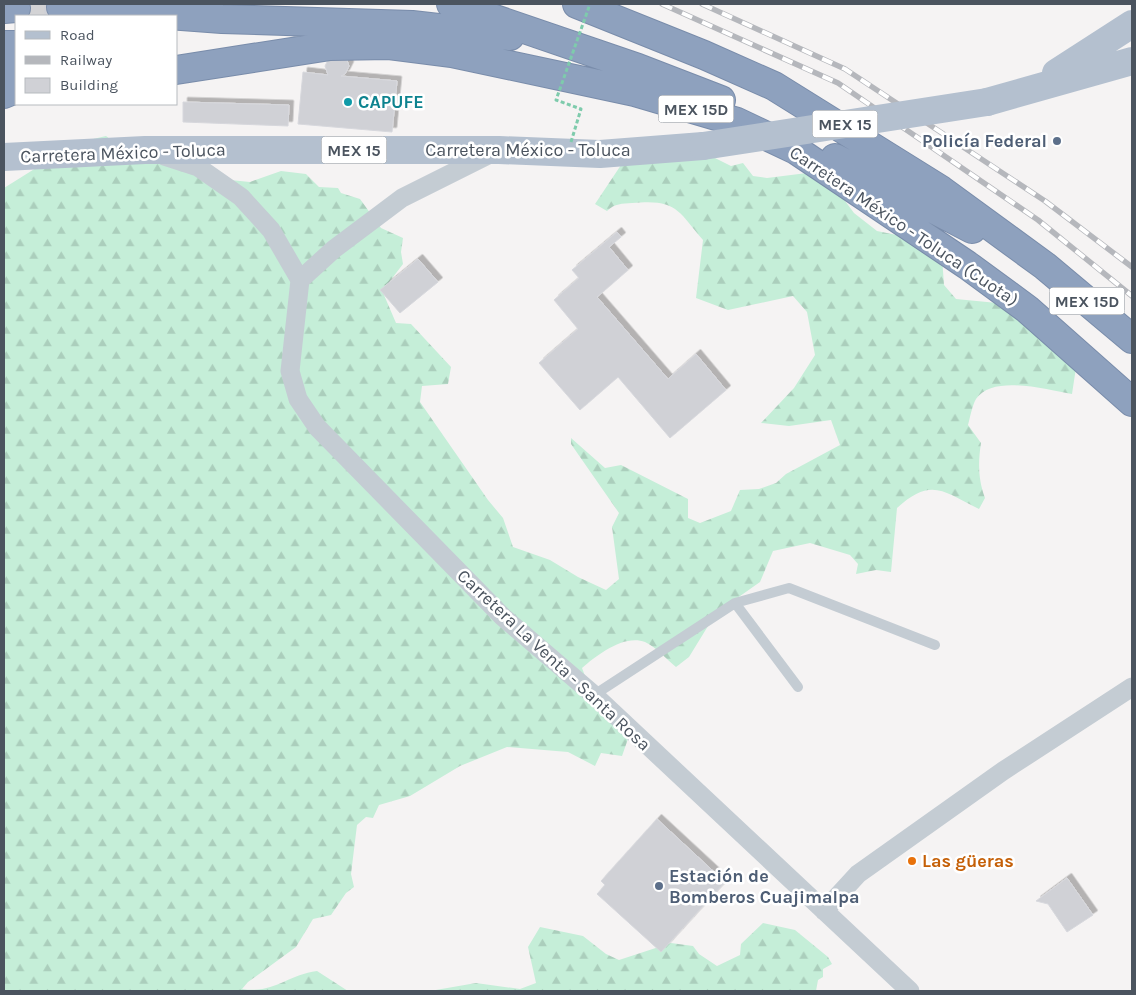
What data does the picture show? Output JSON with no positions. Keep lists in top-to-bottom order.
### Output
{
  "streets": {
    "highway": ["MEX 15D", "Carretera México - Toluca (Cuota)"],
    "main road": ["MEX 15", "Carretera México - Toluca"],
    "street": ["Carretera La Venta - Santa Rosa"]
  },
  "places": [
    "CAPUFE",
    "Policía Federal",
    "Las güeras",
    "Estación de Bomberos Cuajimalpa"
  ],
  "legend": ["Road", "Railway", "Building"]
}
